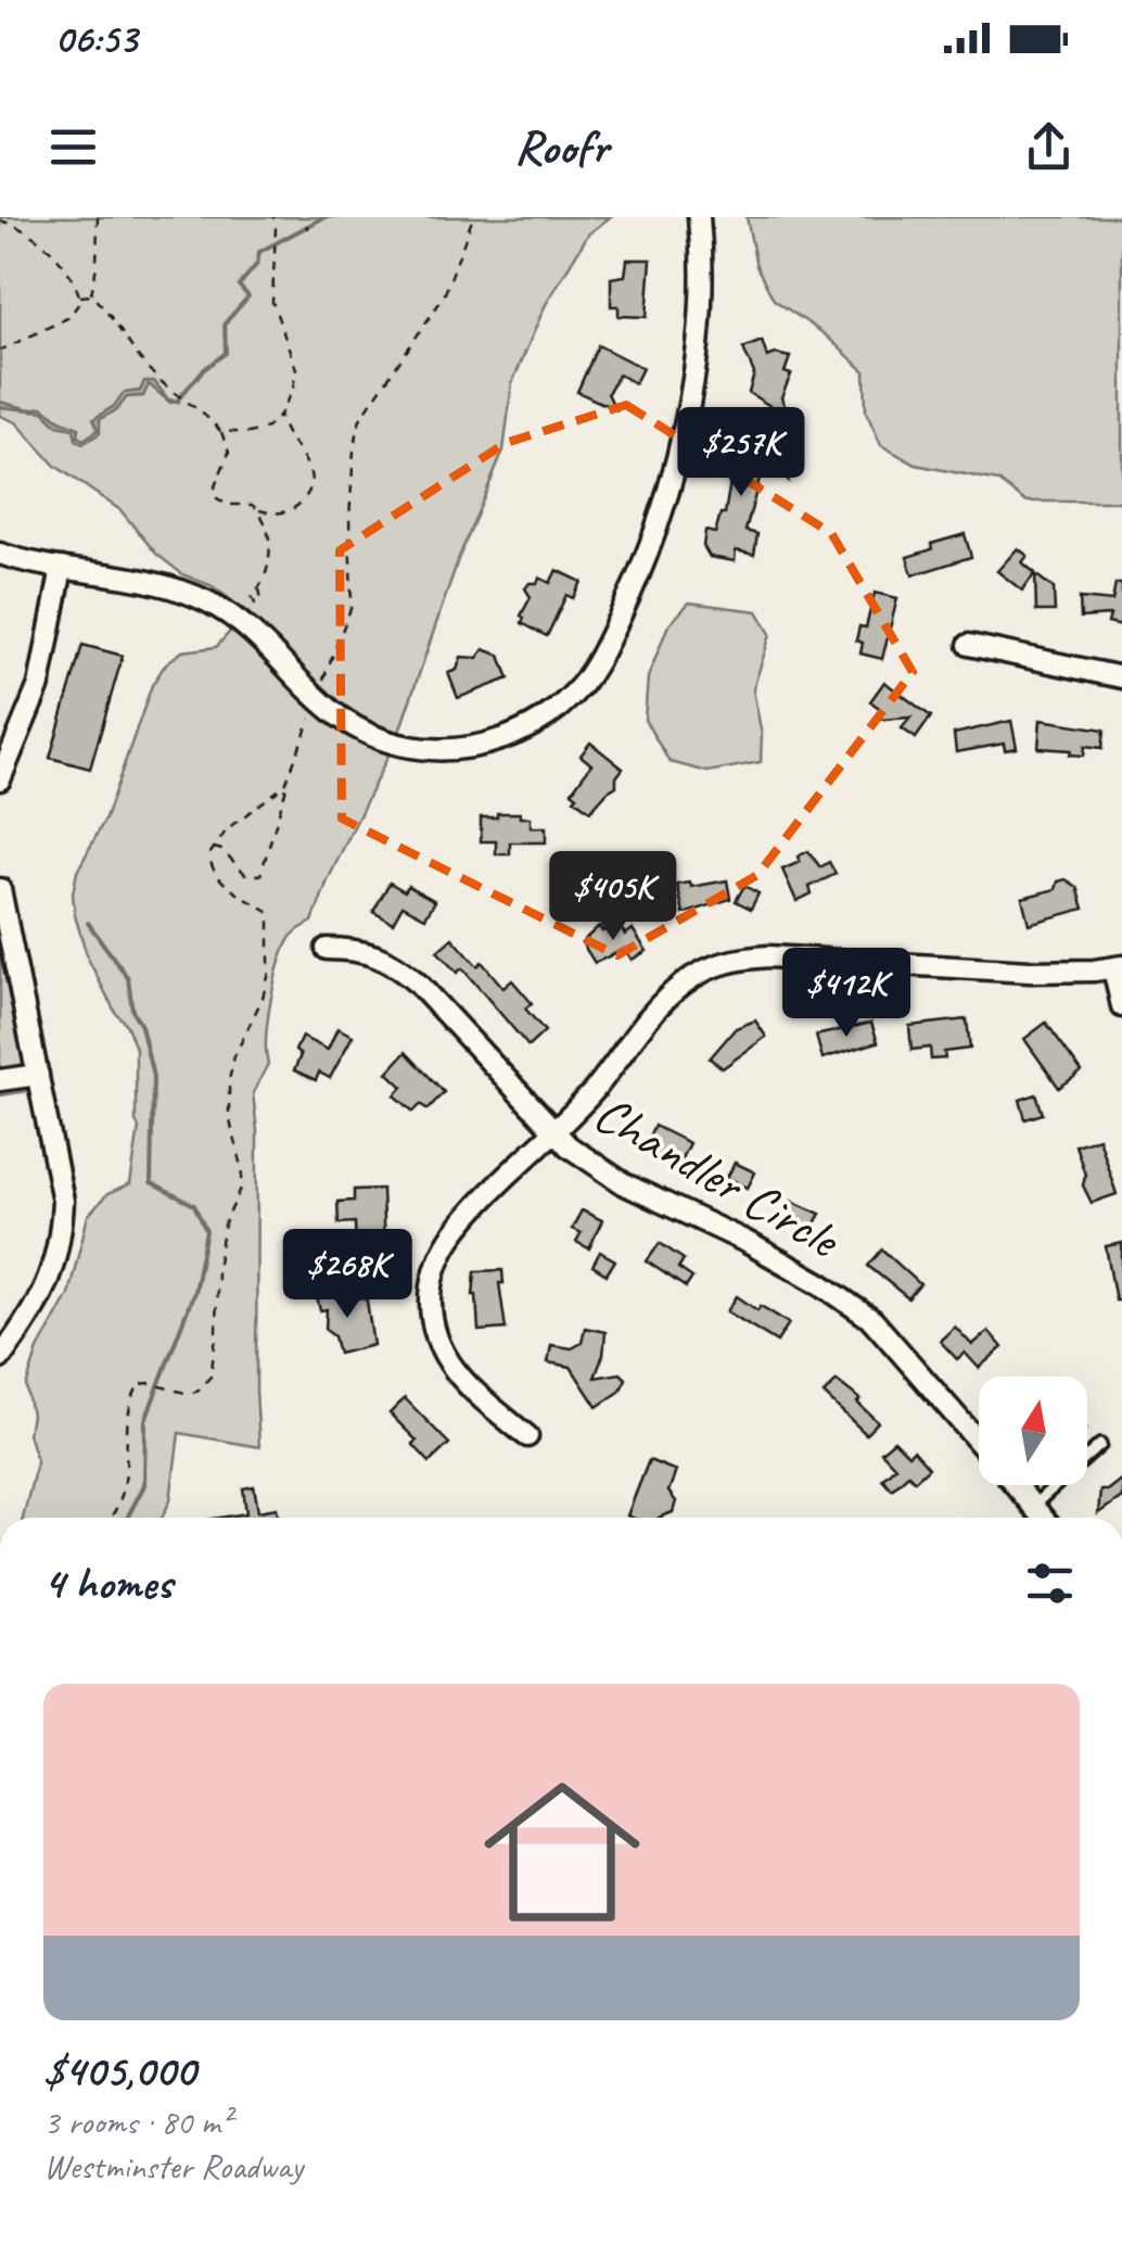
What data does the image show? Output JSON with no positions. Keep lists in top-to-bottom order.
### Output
{
  "streets": {
    "street": ["Chandler Circle"]
  },
  "north": "top",
  "page": {
    "status": "06:53",
    "header": "Roofr",
    "price": [
      "$257K",
      "$405K",
      "$412K",
      "$268K"
    ],
    "heading": "4 homes",
    "list": [
      {
        "name": "$405,000",
        "note": "3 rooms · 80 m² · Westminster Roadway"
      }
    ]
  }
}
